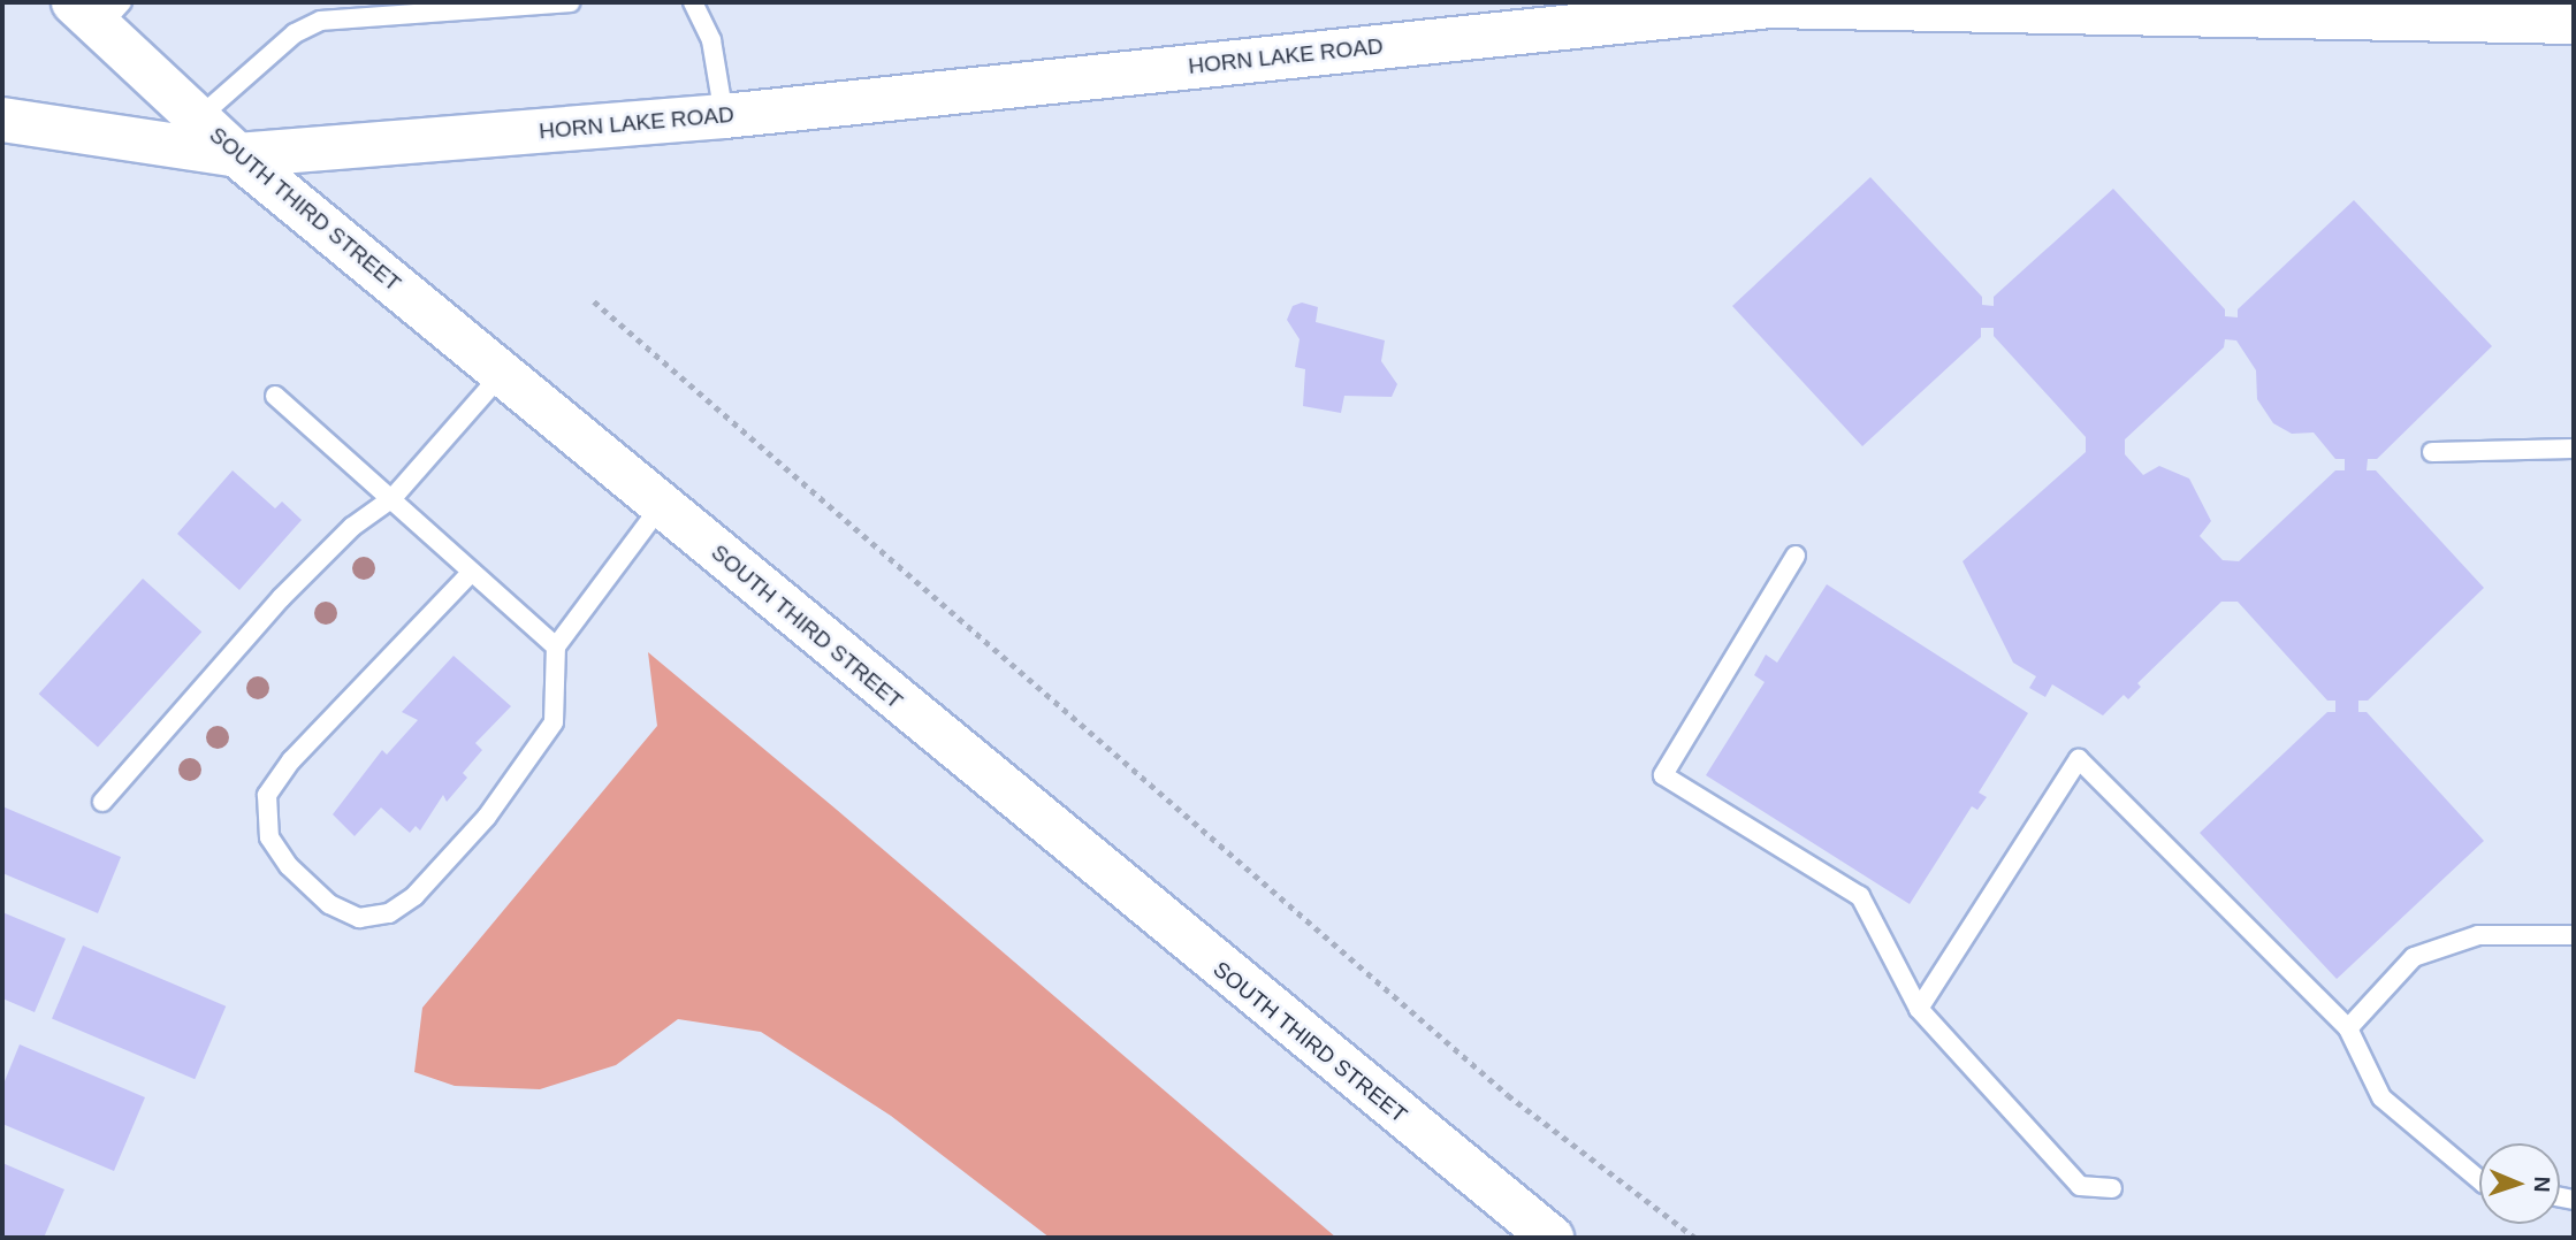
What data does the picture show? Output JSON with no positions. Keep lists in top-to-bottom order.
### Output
{
  "streets": {
    "main road": ["HORN LAKE ROAD", "SOUTH THIRD STREET"]
  },
  "crossings": [
    ["HORN LAKE ROAD", "SOUTH THIRD STREET"]
  ],
  "north": "right"
}
